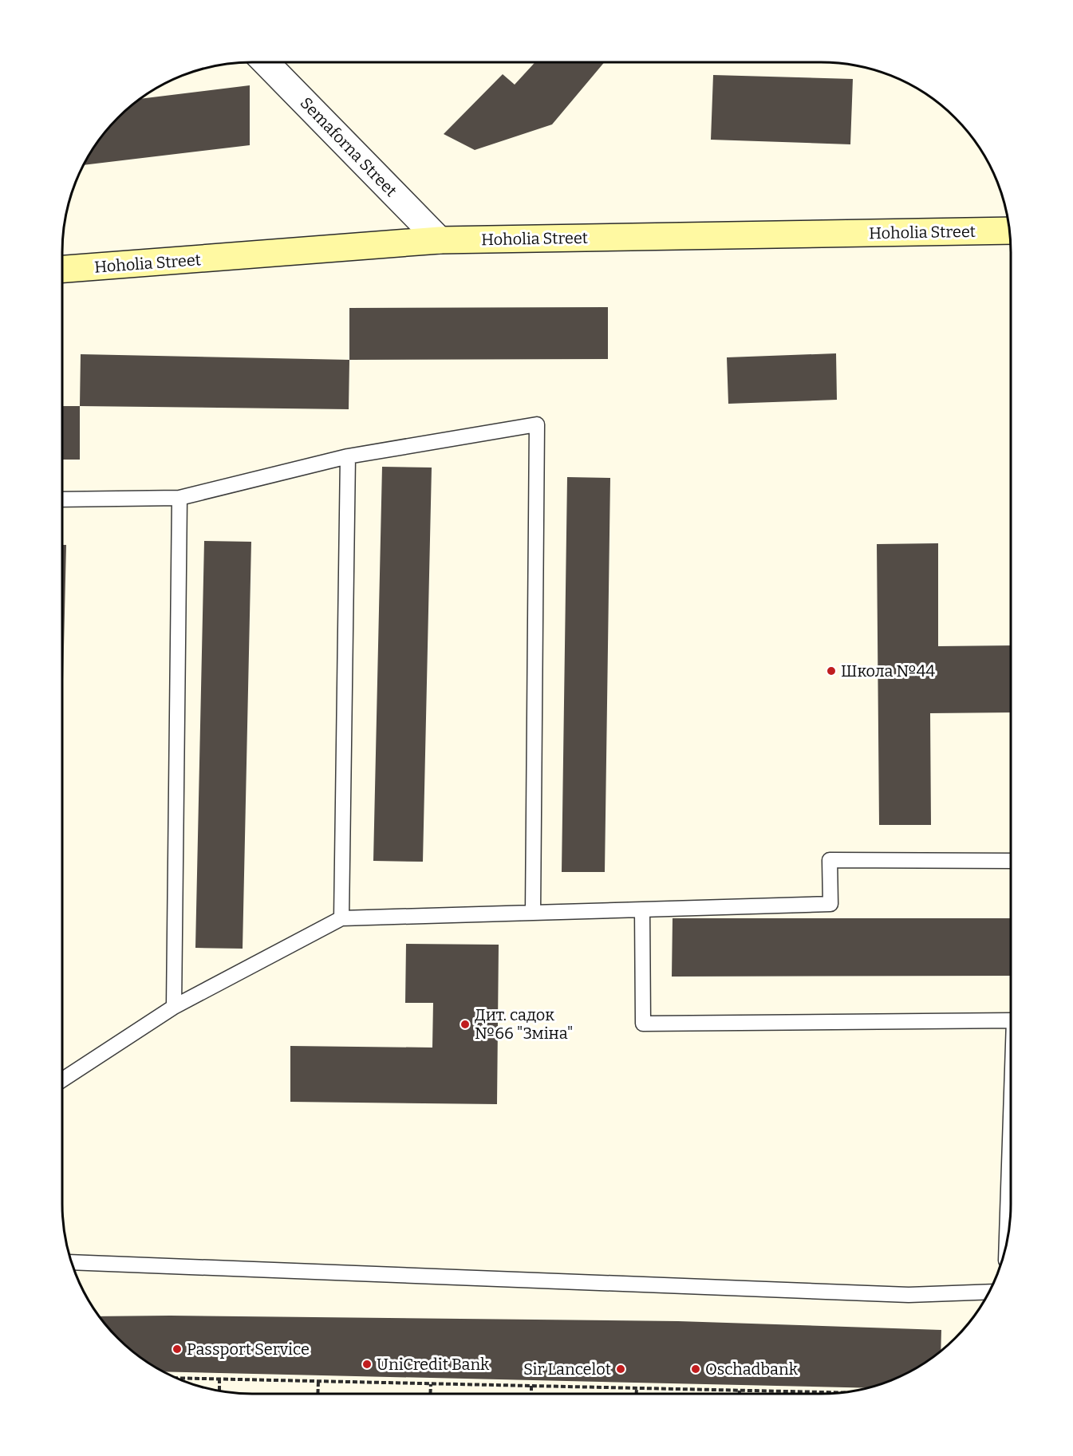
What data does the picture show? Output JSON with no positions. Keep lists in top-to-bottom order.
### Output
{
  "streets": {
    "street": ["Semaforna Street", "Hoholia Street"]
  },
  "crossings": [
    ["Semaforna Street", "Hoholia Street"]
  ],
  "places": [
    "Школа №44",
    "Дит. садок №66 \"Зміна\"",
    "Passport Service",
    "UniCredit Bank",
    "Sir Lancelot",
    "Oschadbank"
  ]
}
